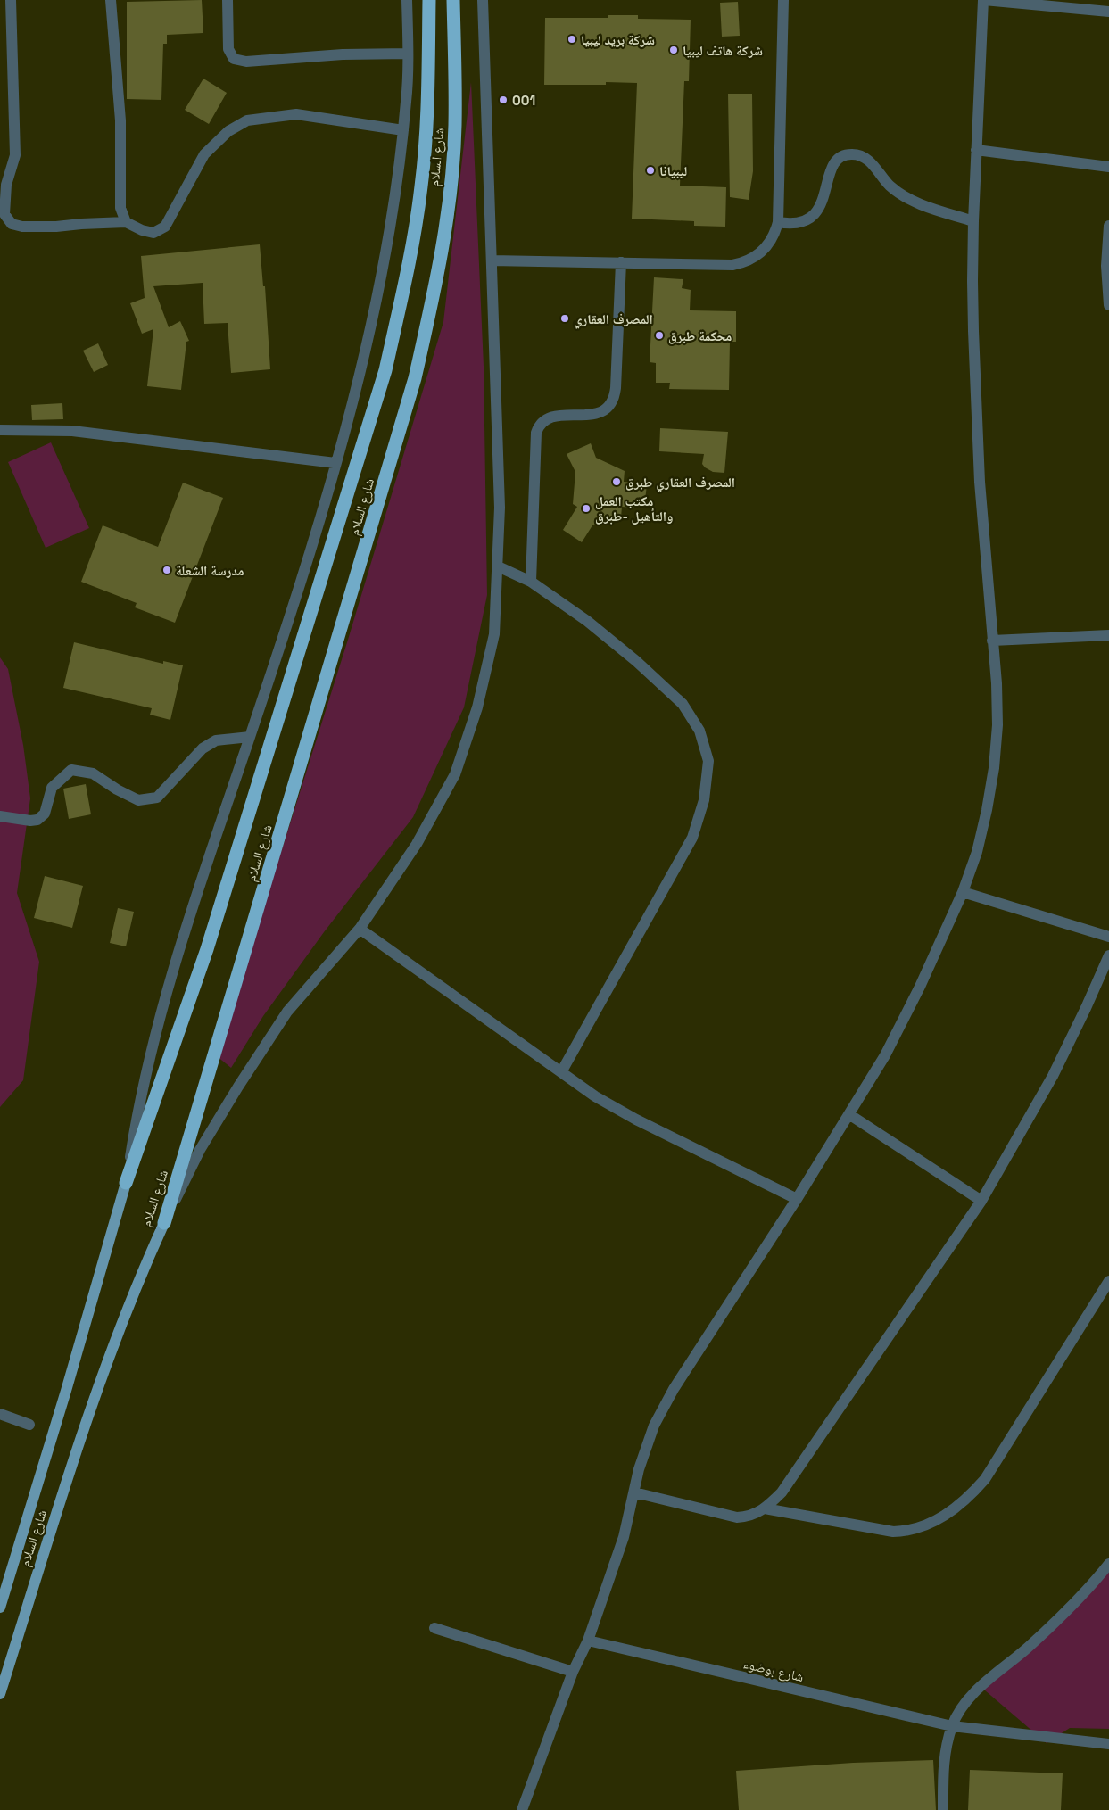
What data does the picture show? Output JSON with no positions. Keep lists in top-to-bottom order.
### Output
{
  "streets": {
    "highway": ["شارع السلام"],
    "street": ["شارع بوضوء"]
  },
  "places": [
    "شركة بريد ليبيا",
    "شركة هاتف ليبيا",
    "001",
    "ليبيانا",
    "المصرف العقاري",
    "محكمة طبرق",
    "المصرف العقاري طبرق",
    "مكتب العمل والتأهيل -طبرق",
    "مدرسة الشعلة"
  ]
}
